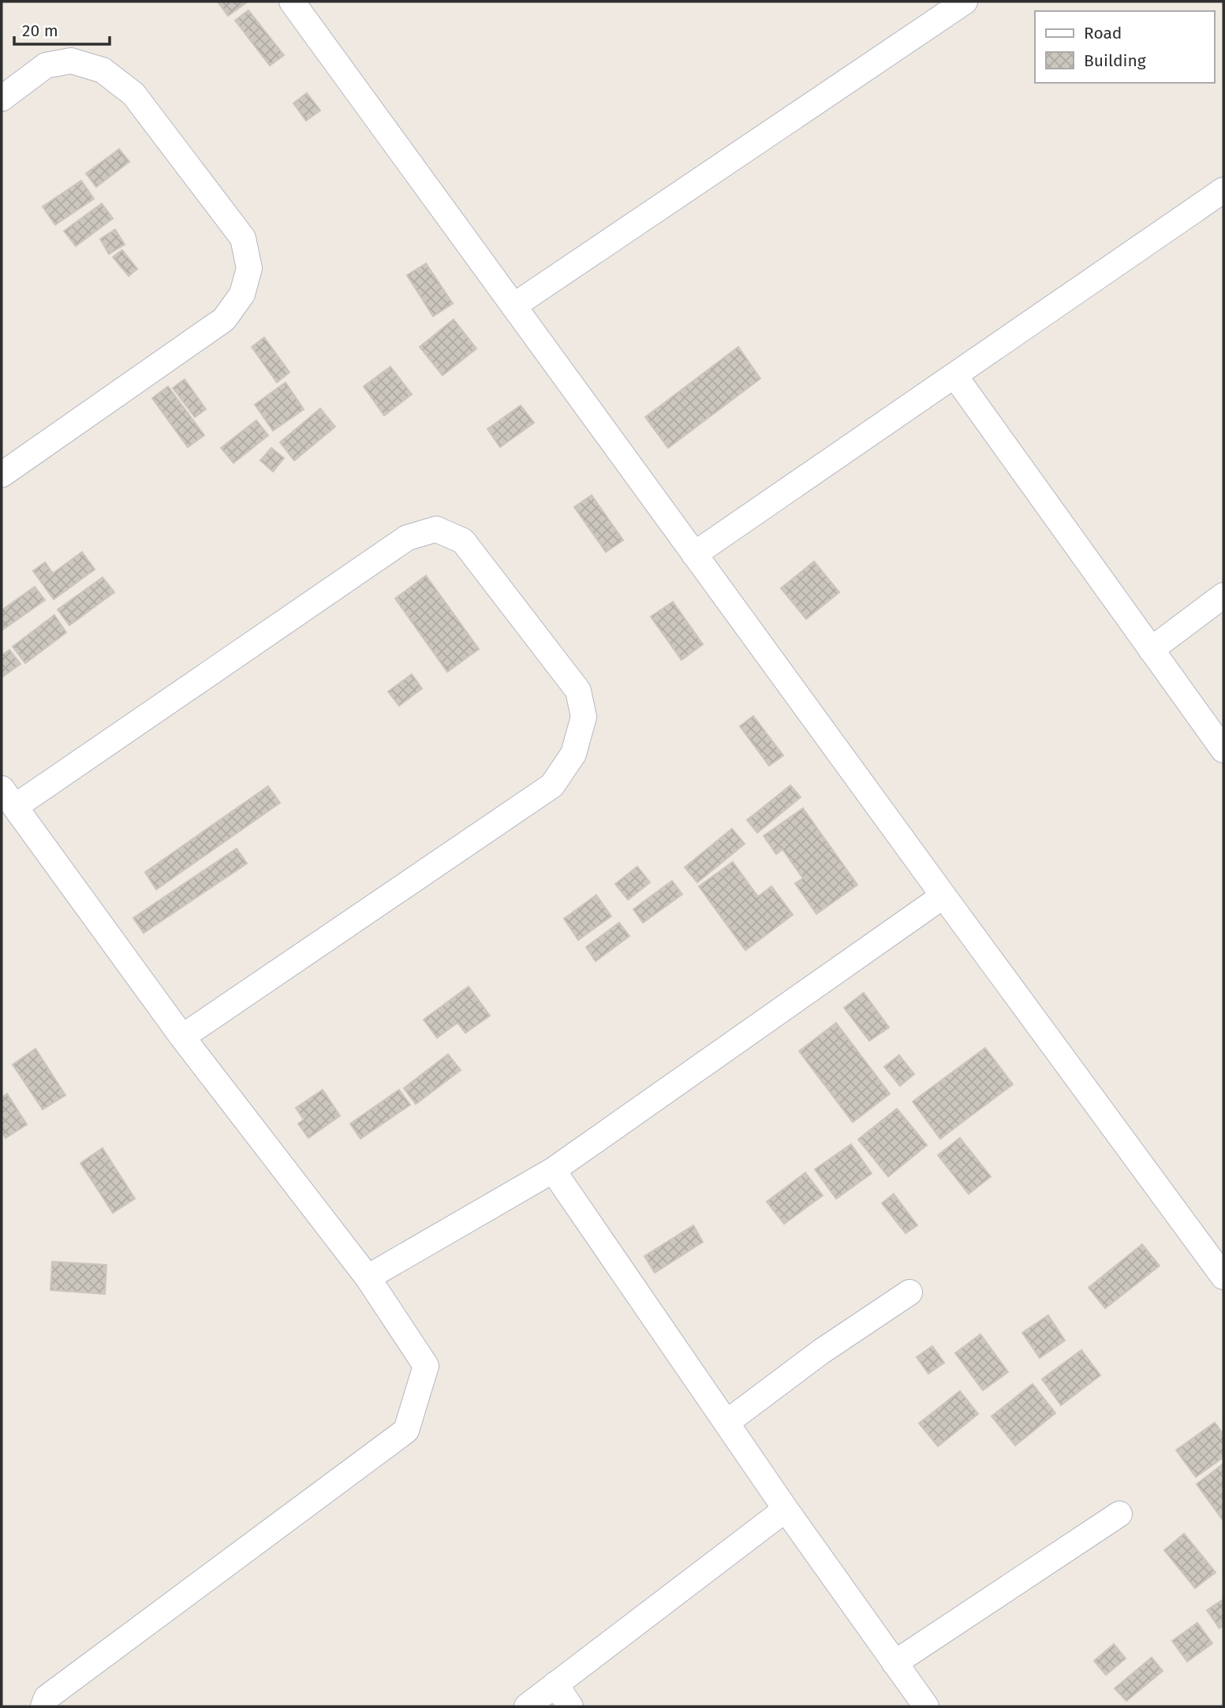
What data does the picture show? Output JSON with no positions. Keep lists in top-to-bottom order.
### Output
{
  "legend": ["Road", "Building"],
  "scale_bar": "20 m"
}
